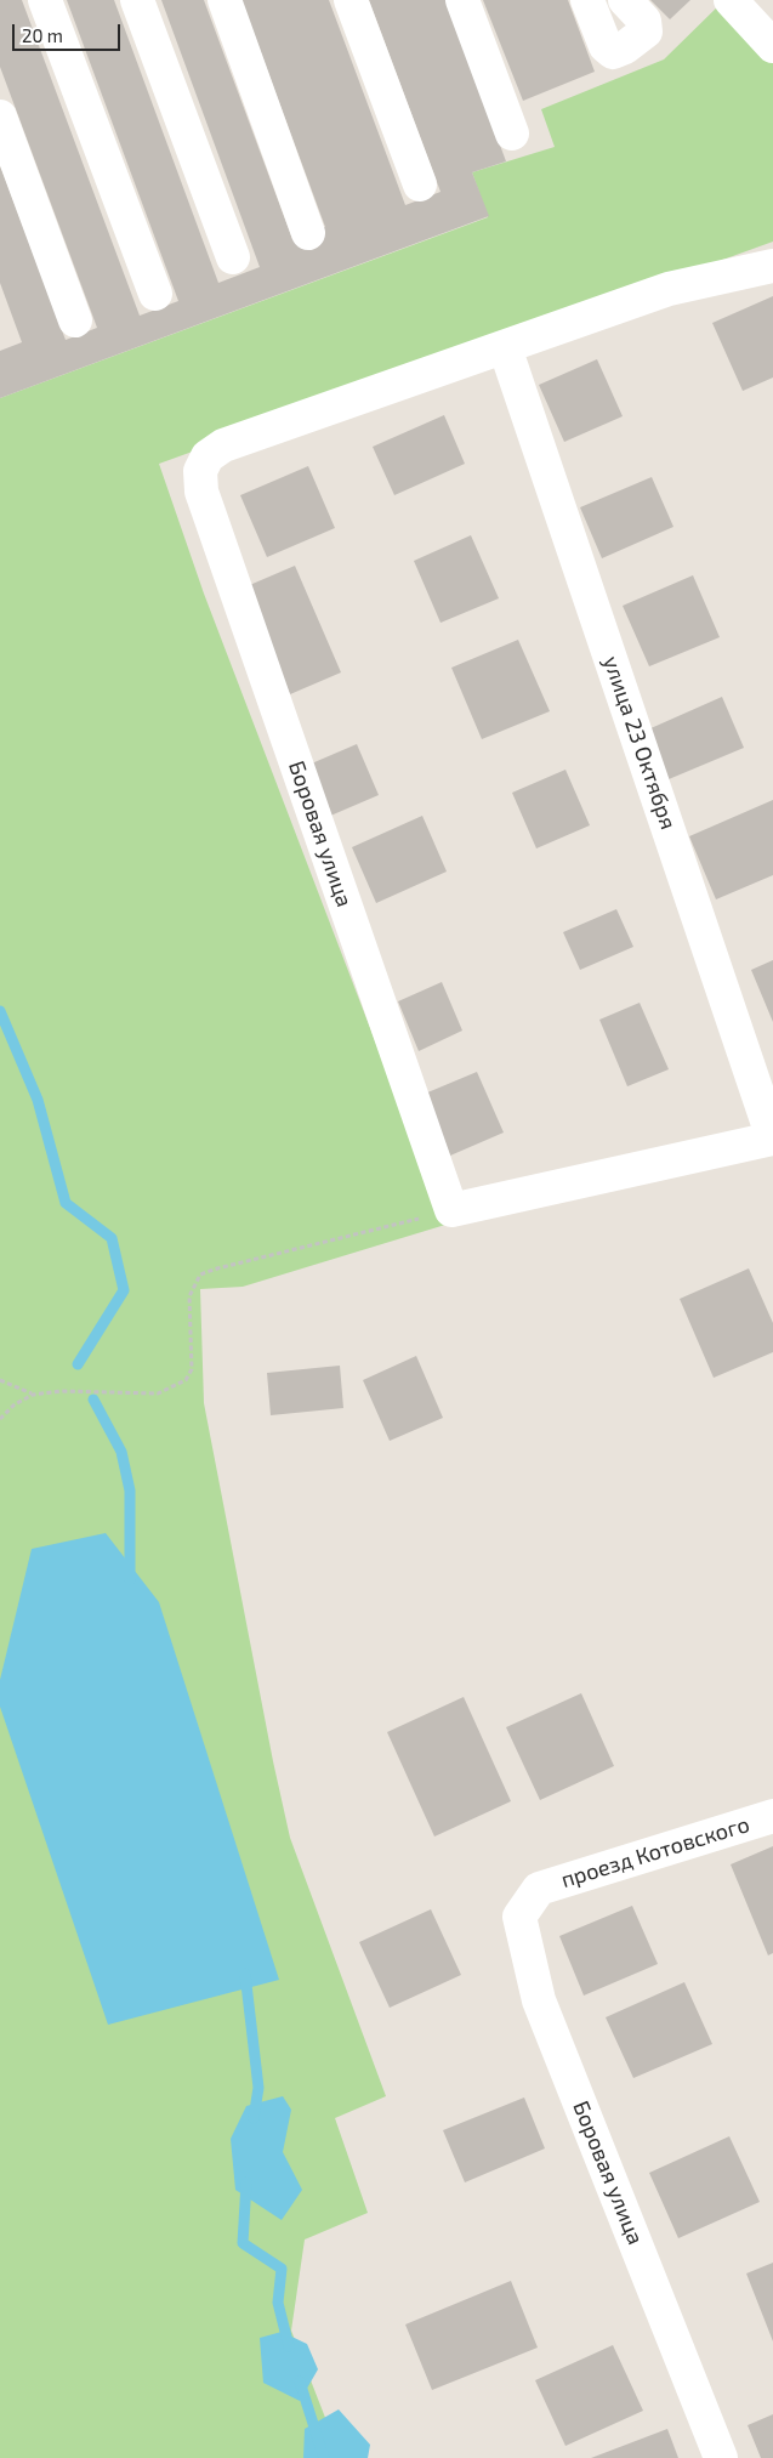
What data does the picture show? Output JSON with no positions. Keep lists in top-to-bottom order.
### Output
{
  "streets": {
    "street": ["улица 23 Октября", "Боровая улица", "проезд Котовского"]
  },
  "crossings": [
    ["улица 23 Октября", "Боровая улица"],
    ["Боровая улица", "проезд Котовского"]
  ],
  "scale_bar": "20 m"
}
